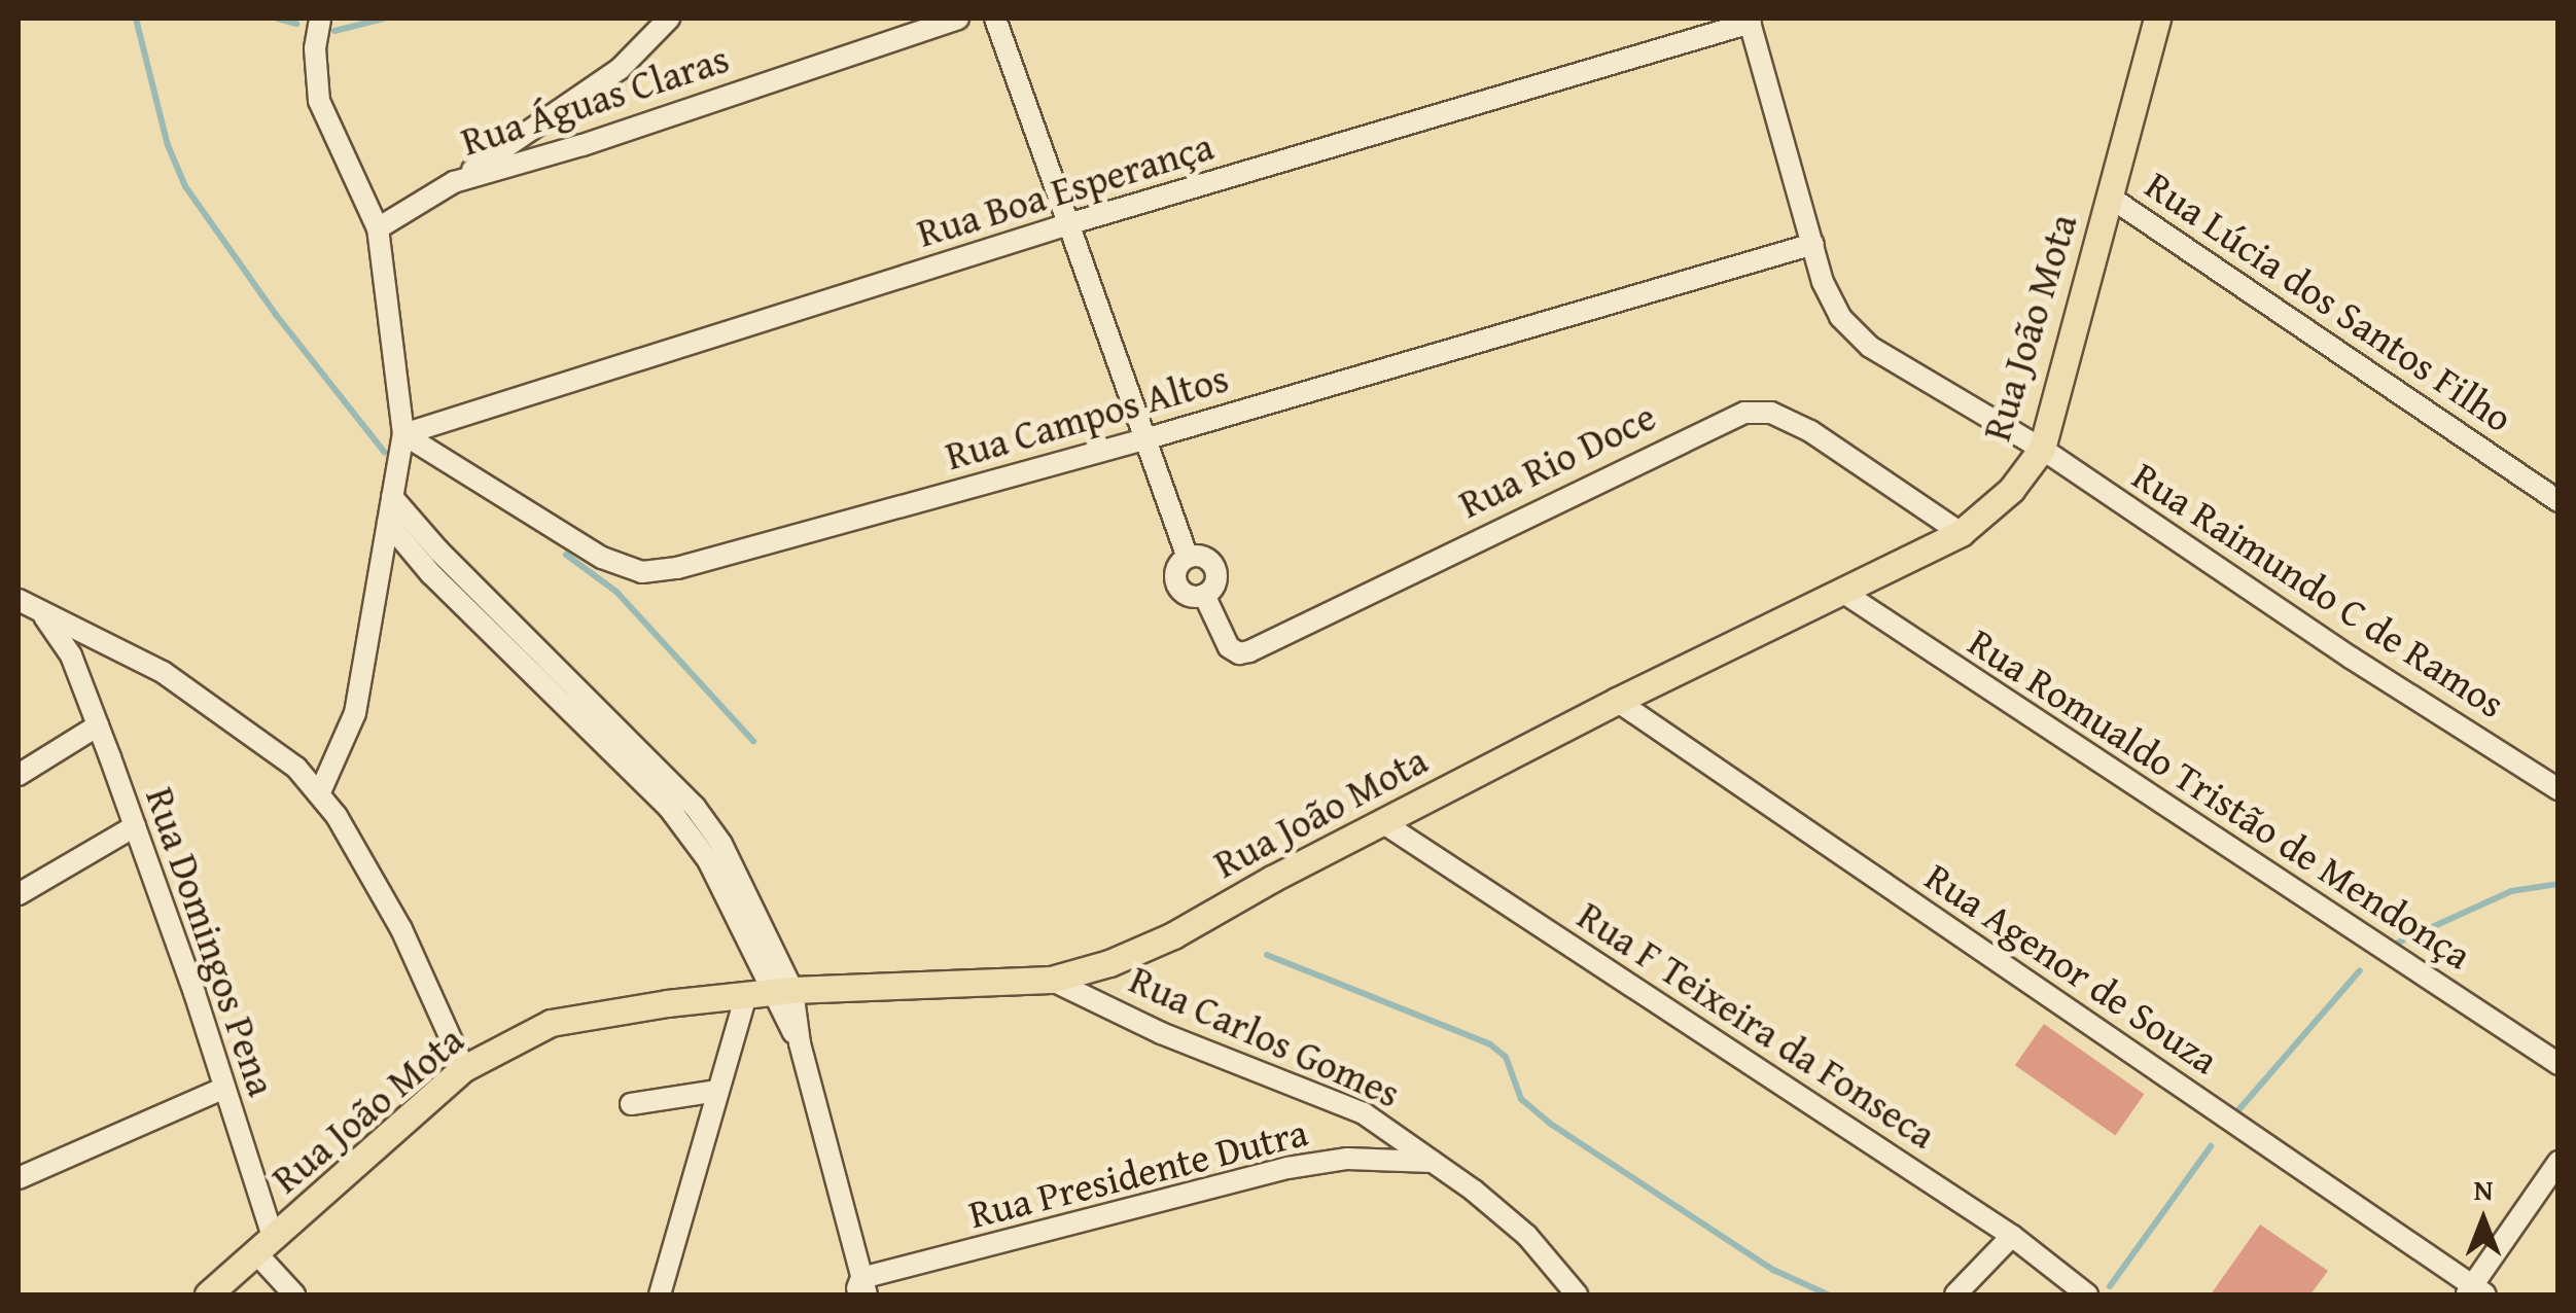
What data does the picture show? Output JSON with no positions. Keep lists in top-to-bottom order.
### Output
{
  "streets": {
    "main road": ["Rua João Mota"],
    "street": [
      "Rua Águas Claras",
      "Rua Boa Esperança",
      "Rua Lúcia dos Santos Filho",
      "Rua Campos Altos",
      "Rua Rio Doce",
      "Rua Raimundo C de Ramos",
      "Rua Romualdo Tristão de Mendonça",
      "Rua Domingos Pena",
      "Rua Agenor de Souza",
      "Rua F Teixeira da Fonseca",
      "Rua Carlos Gomes",
      "Rua Presidente Dutra"
    ]
  },
  "crossings": [
    ["Rua Boa Esperança", "Rua Campos Altos"],
    ["Rua Boa Esperança", "Rua Raimundo C de Ramos"],
    ["Rua Lúcia dos Santos Filho", "Rua João Mota"],
    ["Rua João Mota", "Rua Rio Doce"],
    ["Rua João Mota", "Rua Raimundo C de Ramos"],
    ["Rua João Mota", "Rua Romualdo Tristão de Mendonça"],
    ["Rua João Mota", "Rua Domingos Pena"],
    ["Rua João Mota", "Rua Agenor de Souza"],
    ["Rua João Mota", "Rua F Teixeira da Fonseca"],
    ["Rua João Mota", "Rua Carlos Gomes"],
    ["Rua Campos Altos", "Rua Rio Doce"],
    ["Rua Campos Altos", "Rua Raimundo C de Ramos"],
    ["Rua Carlos Gomes", "Rua Presidente Dutra"]
  ],
  "north": "top"
}
